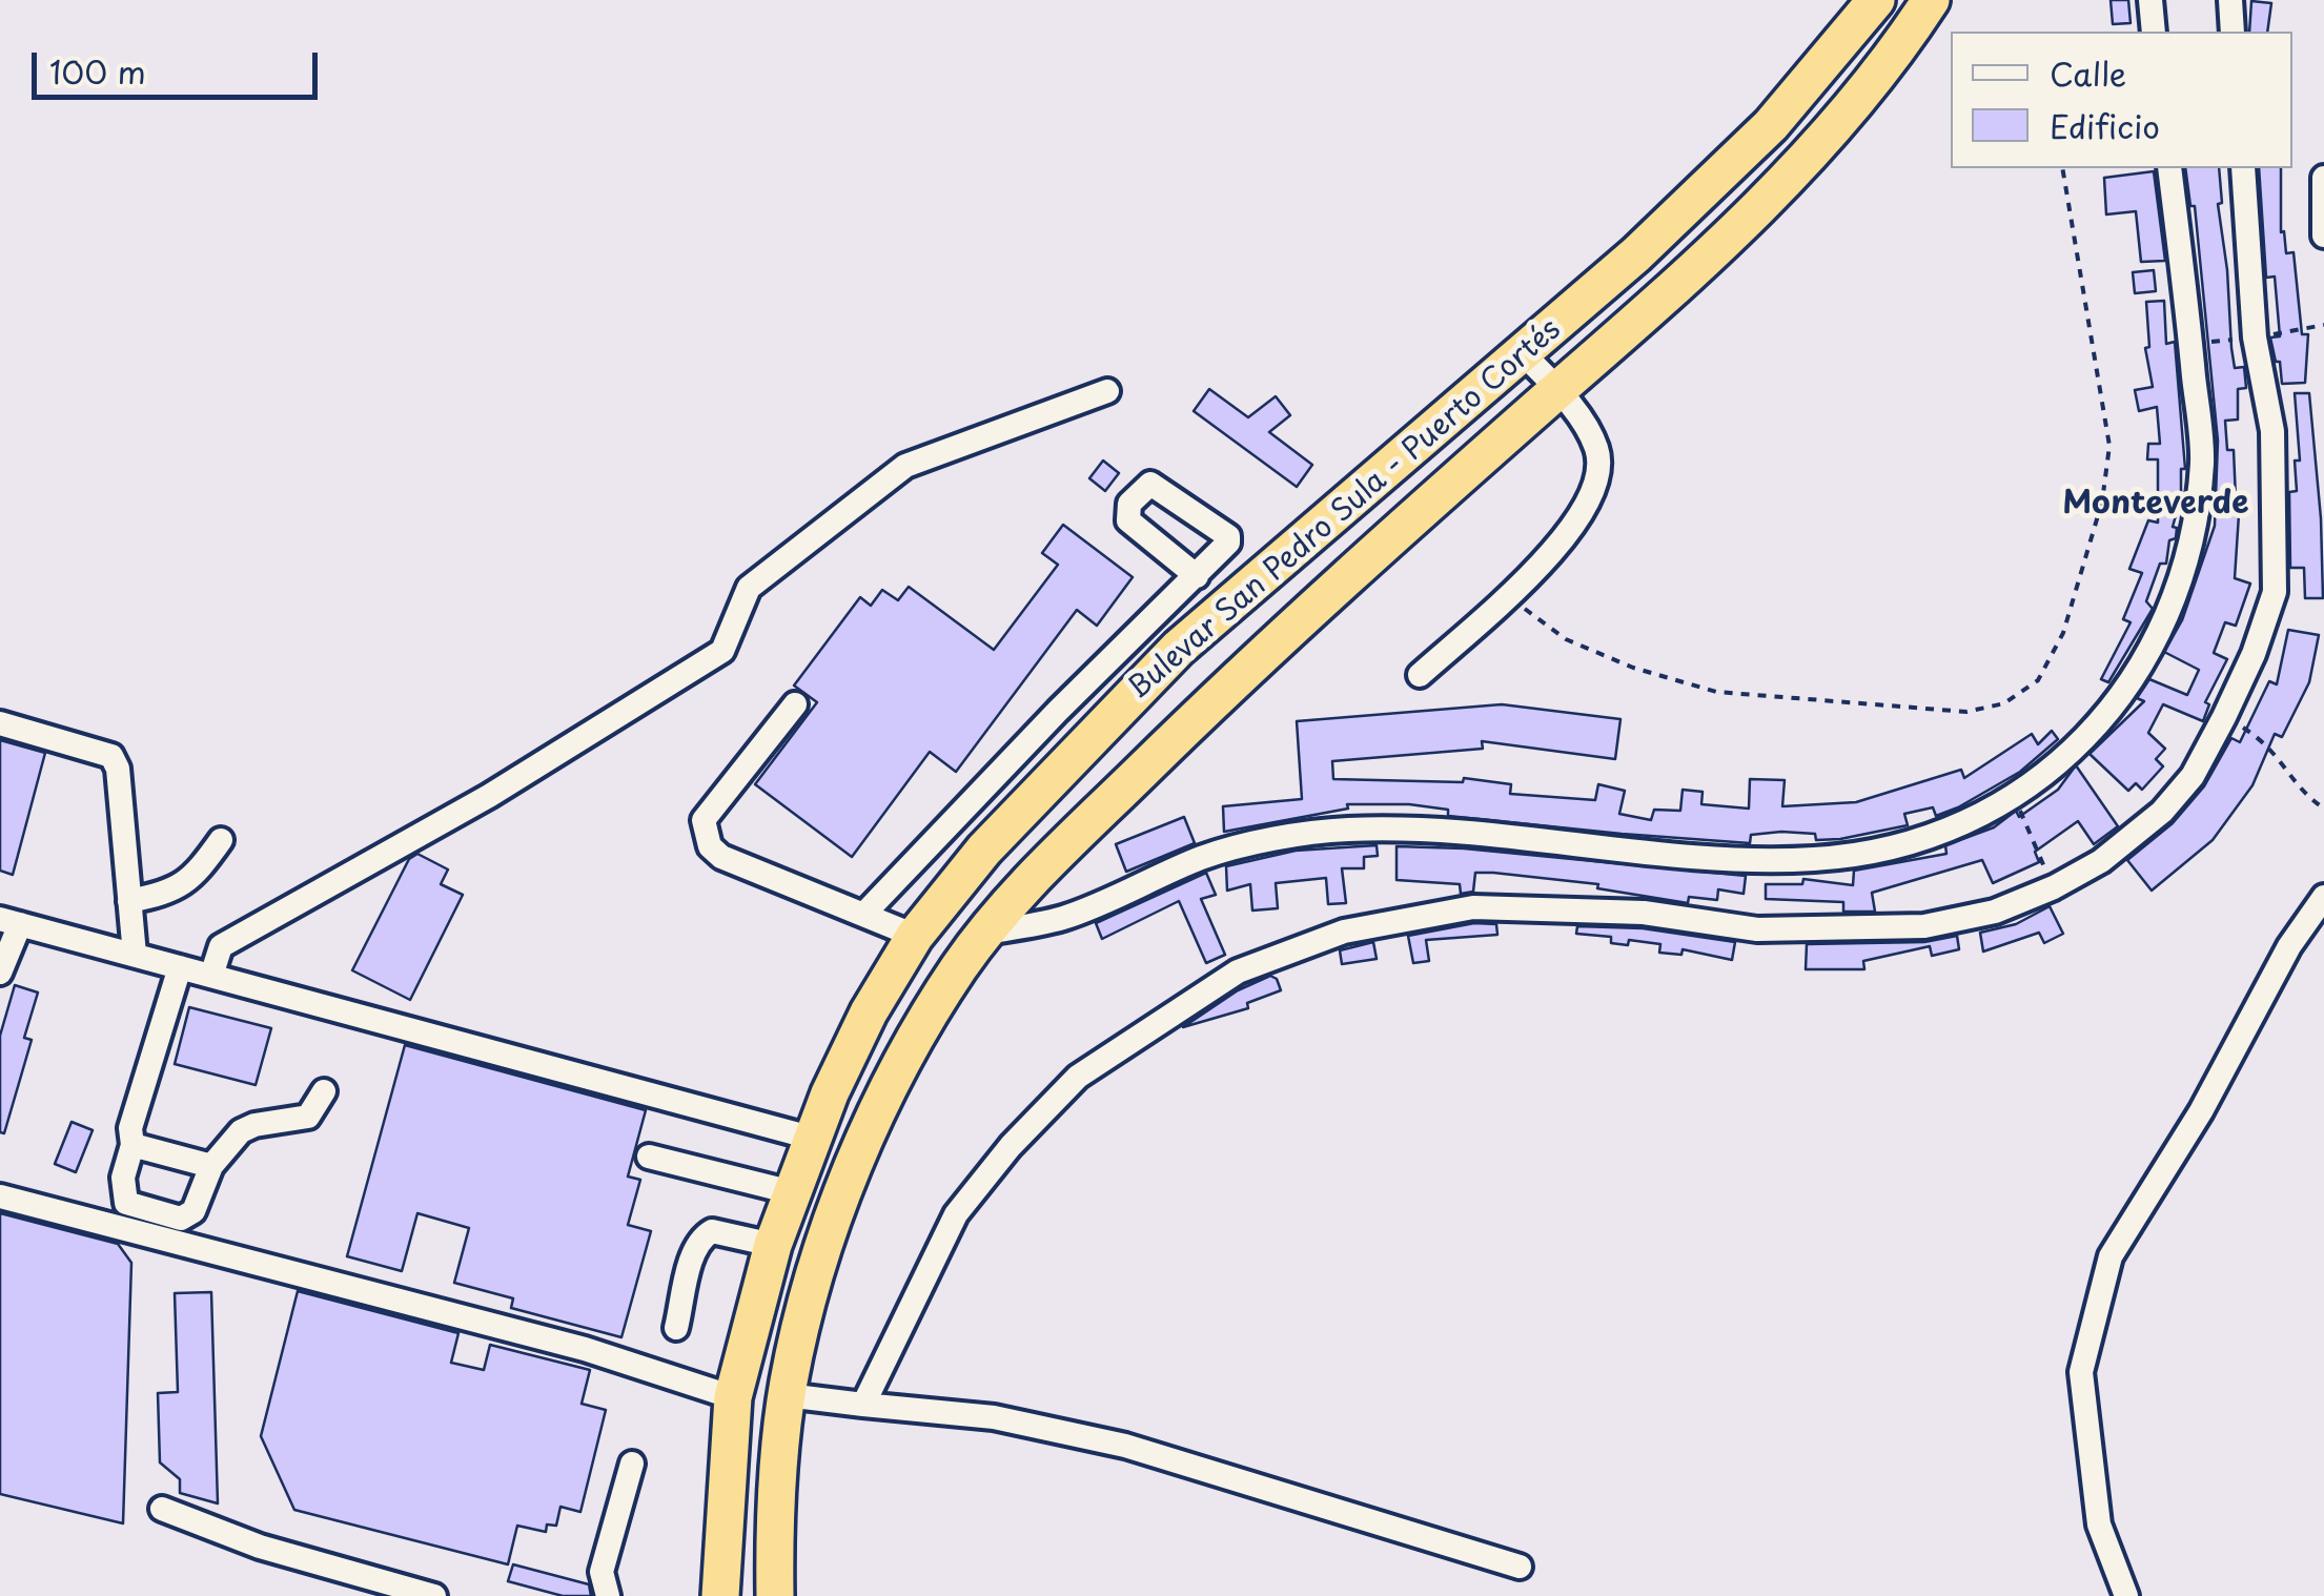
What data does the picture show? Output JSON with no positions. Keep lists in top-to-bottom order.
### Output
{
  "streets": {
    "highway": ["Bulevar San Pedro Sula - Puerto Cortés"]
  },
  "districts": ["Monteverde"],
  "legend": ["Calle", "Edificio"],
  "scale_bar": "100 m"
}
